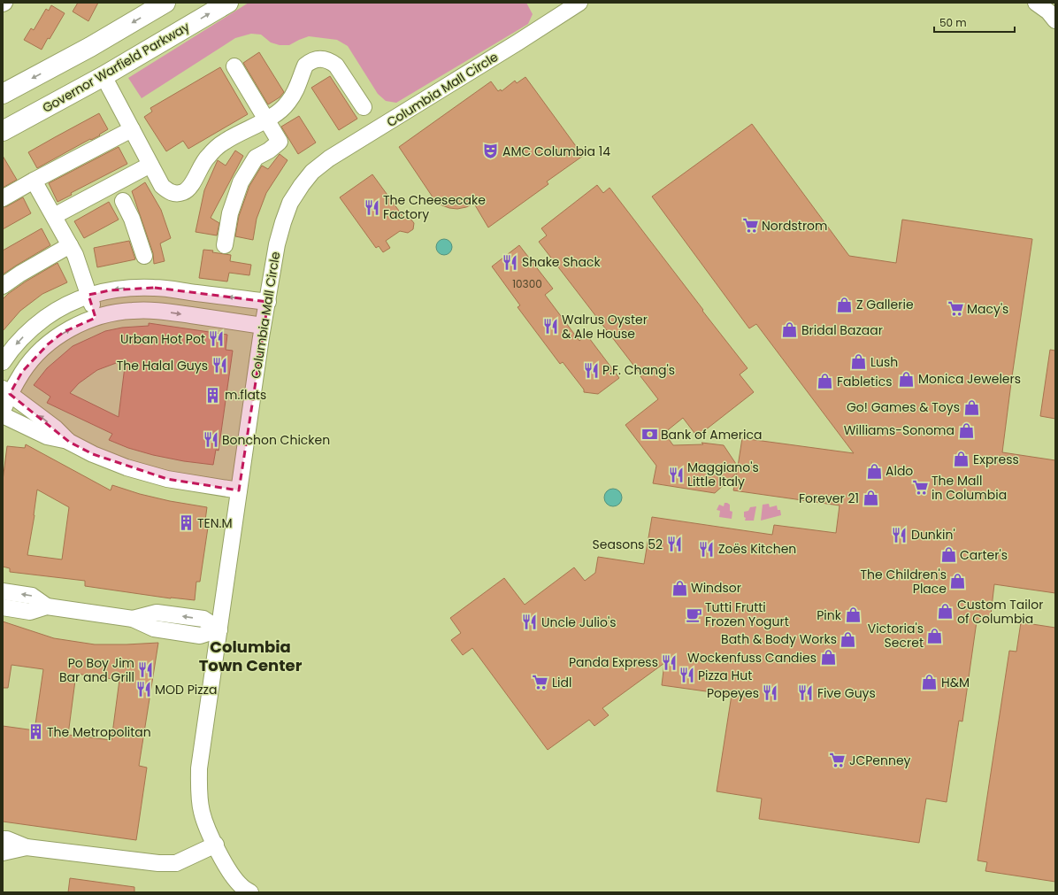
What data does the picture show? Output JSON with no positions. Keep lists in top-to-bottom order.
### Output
{
  "streets": {
    "main road": ["Governor Warfield Parkway"],
    "street": ["Columbia Mall Circle"]
  },
  "districts": ["Columbia Town Center"],
  "places": {
    "theatre": ["AMC Columbia 14"],
    "restaurant": [
      "The Cheesecake Factory",
      "Shake Shack",
      "Walrus Oyster & Ale House",
      "Urban Hot Pot",
      "The Halal Guys",
      "P.F. Chang's",
      "Bonchon Chicken",
      "Maggiano's Little Italy",
      "Dunkin'",
      "Seasons 52",
      "Zoës Kitchen",
      "Uncle Julio's",
      "Panda Express",
      "Po Boy Jim Bar and Grill",
      "Pizza Hut",
      "MOD Pizza",
      "Popeyes",
      "Five Guys"
    ],
    "supermarket": [
      "Nordstrom",
      "Macy's",
      "The Mall in Columbia",
      "Lidl",
      "JCPenney"
    ],
    "shop": [
      "Z Gallerie",
      "Bridal Bazaar",
      "Lush",
      "Monica Jewelers",
      "Fabletics",
      "Go! Games & Toys",
      "Williams-Sonoma",
      "Express",
      "Aldo",
      "Forever 21",
      "Carter's",
      "The Children's Place",
      "Windsor",
      "Custom Tailor of Columbia",
      "Pink",
      "Victoria's Secret",
      "Bath & Body Works",
      "Wockenfuss Candies",
      "H&M"
    ],
    "building": ["m.flats", "TEN.M", "The Metropolitan"],
    "bank": ["Bank of America"],
    "cafe": ["Tutti Frutti Frozen Yogurt"]
  },
  "house_numbers": ["10300"],
  "scale_bar": "50 m"
}
